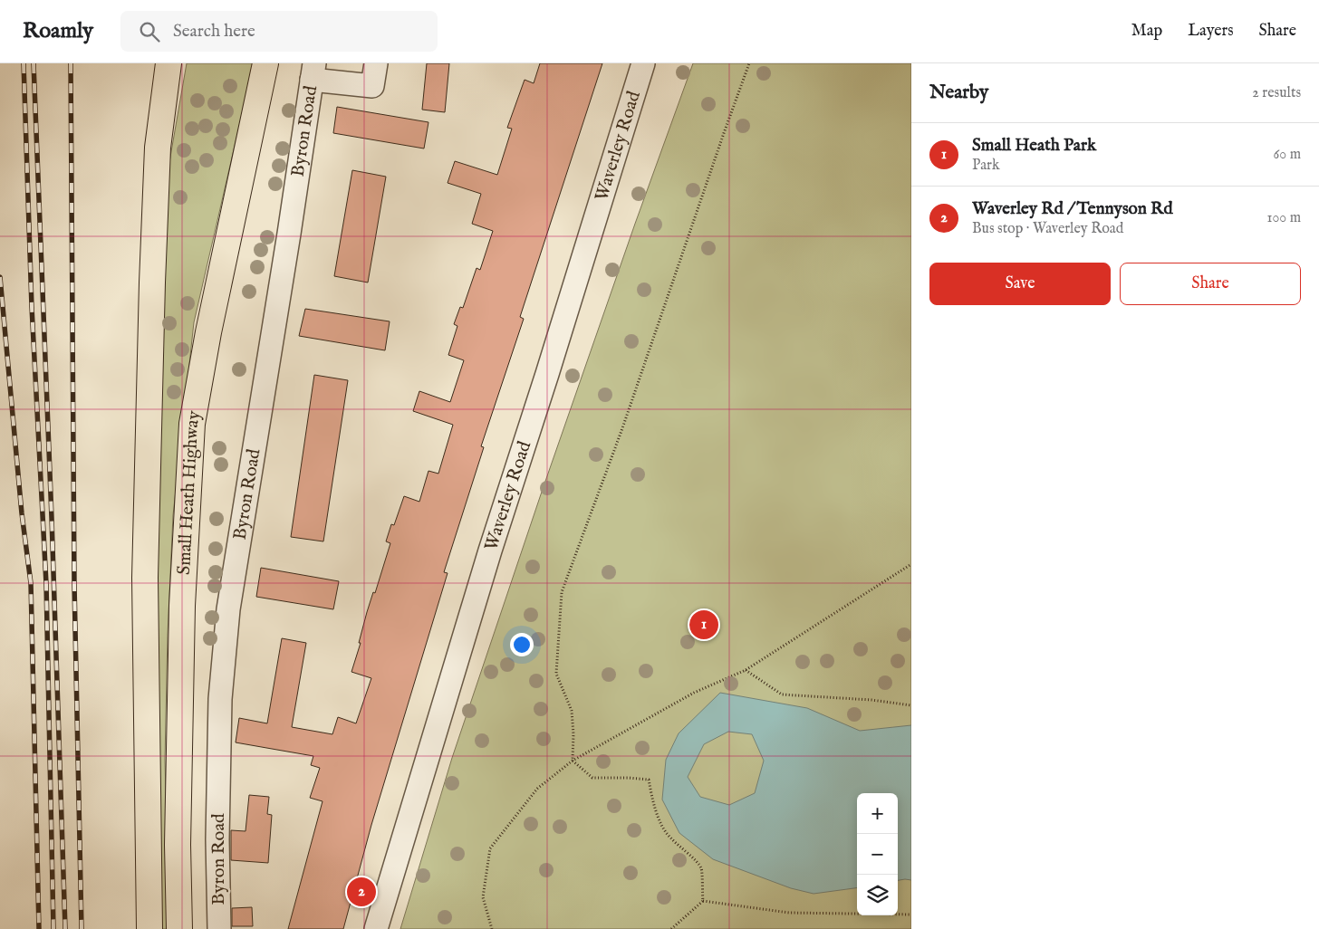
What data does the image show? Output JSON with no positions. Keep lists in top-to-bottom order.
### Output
{
  "streets": {
    "highway": ["Small Heath Highway"],
    "street": ["Byron Road", "Waverley Road"]
  },
  "page": {
    "header": "Roamly",
    "search": "Search here",
    "nav": ["Map", "Layers", "Share"],
    "heading": ["Nearby", "2 results"],
    "list": [
      {
        "mark": "1",
        "name": "Small Heath Park",
        "note": "Park",
        "value": "60 m"
      },
      {
        "mark": "2",
        "name": "Waverley Rd / Tennyson Rd",
        "note": "Bus stop · Waverley Road",
        "value": "100 m"
      }
    ],
    "buttons": ["Save", "Share"],
    "pins": ["1", "2"],
    "map_buttons": ["+", "−"]
  }
}
